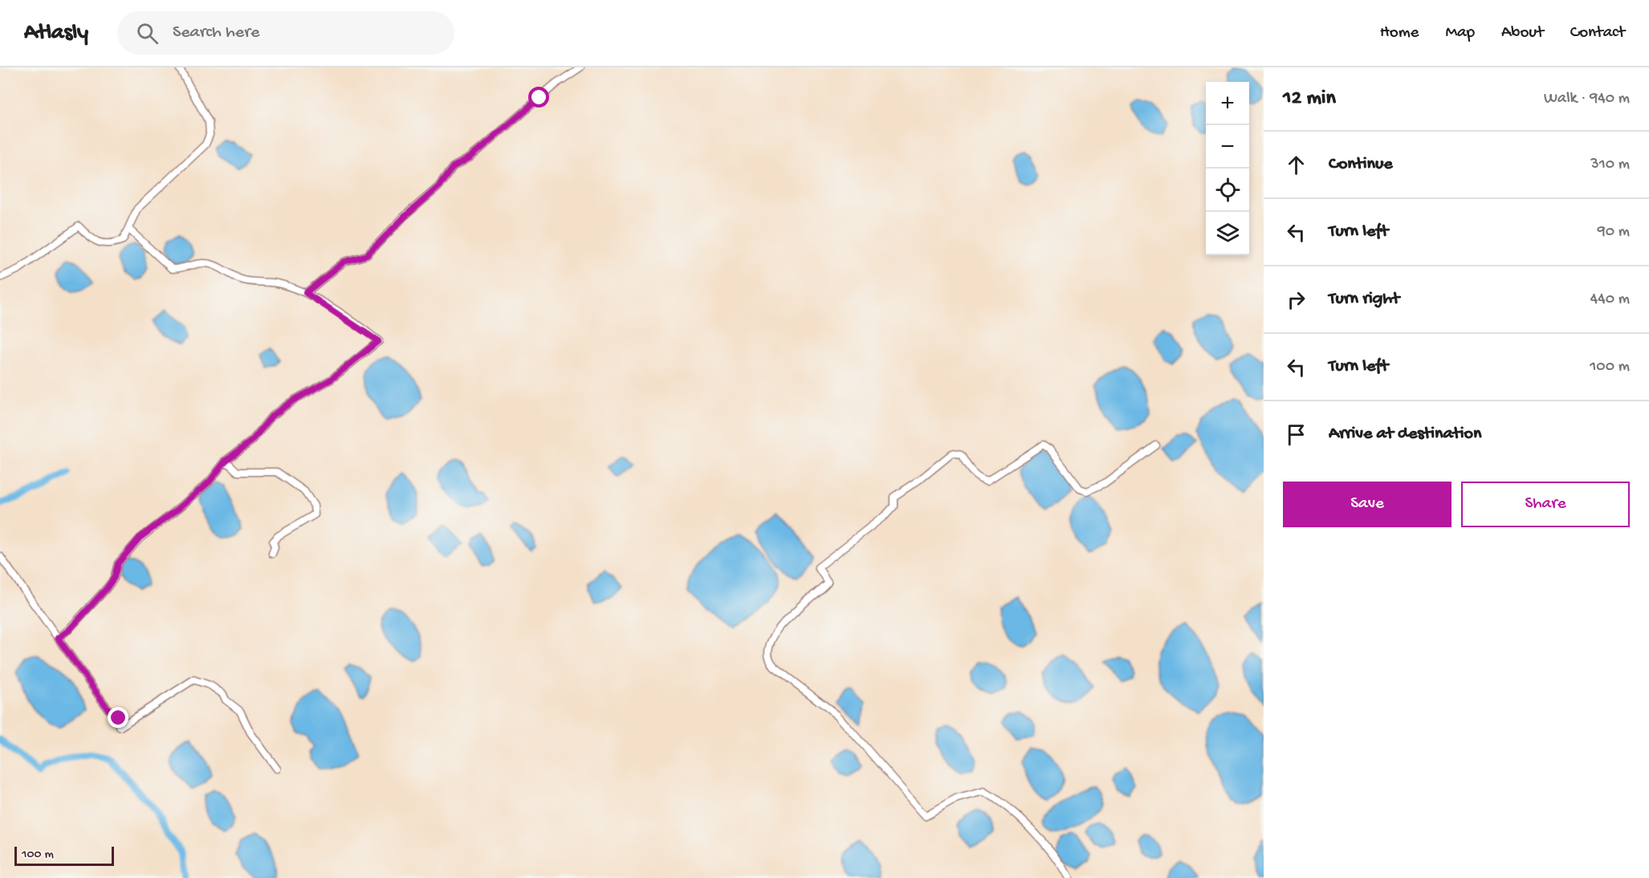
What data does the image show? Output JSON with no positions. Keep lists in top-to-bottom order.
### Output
{
  "scale_bar": "100 m",
  "page": {
    "header": "Atlasly",
    "search": "Search here",
    "nav": [
      "Home",
      "Map",
      "About",
      "Contact"
    ],
    "heading": ["12 min", "Walk · 940 m"],
    "map_buttons": ["+", "−"],
    "list": [
      ["Continue", "310 m"],
      ["Turn left", "90 m"],
      ["Turn right", "440 m"],
      ["Turn left", "100 m"],
      "Arrive at destination"
    ],
    "buttons": ["Save", "Share"],
    "scale": "100 m"
  }
}
